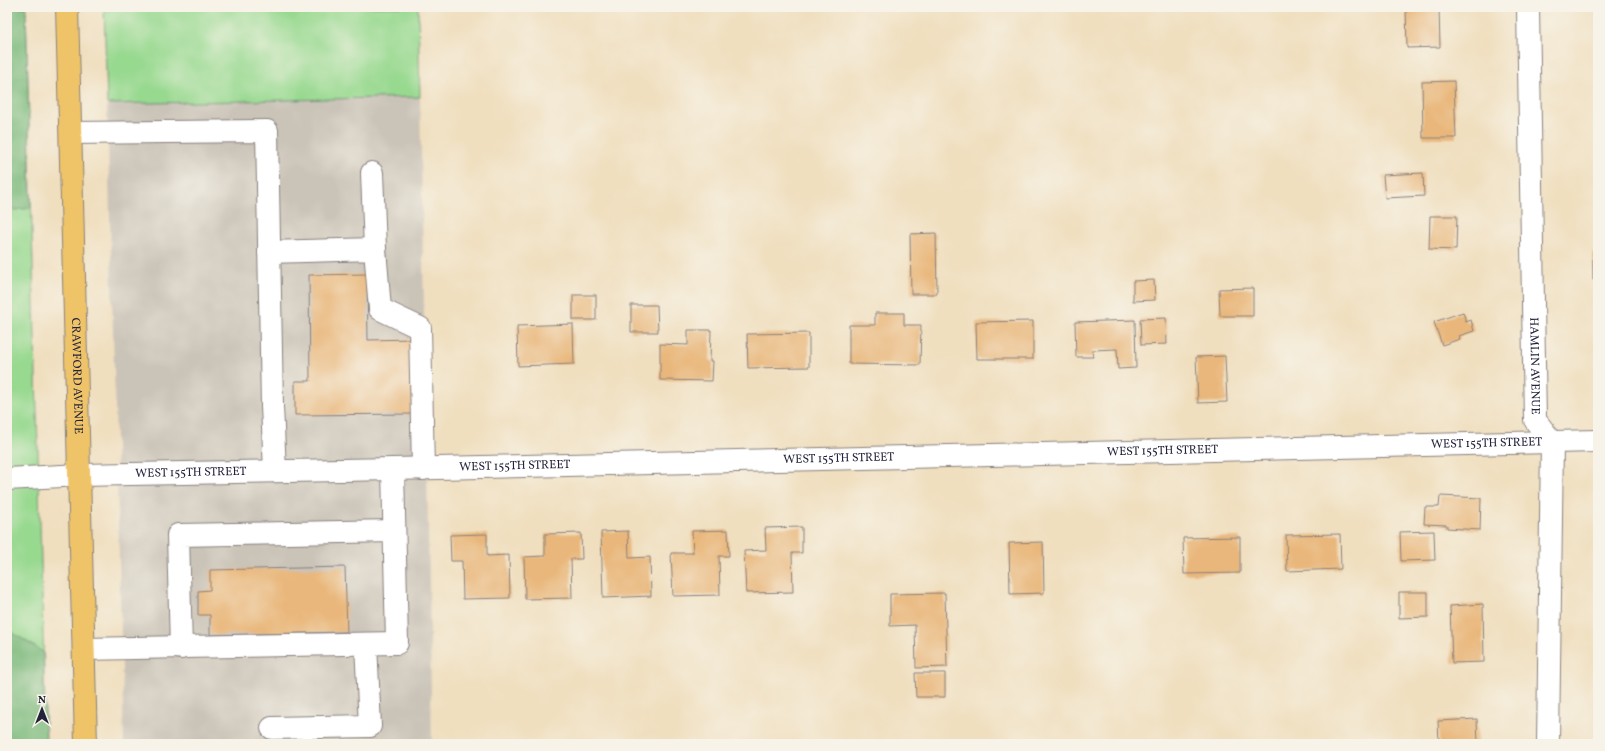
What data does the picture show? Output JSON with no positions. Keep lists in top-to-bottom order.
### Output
{
  "streets": {
    "main road": ["CRAWFORD AVENUE"],
    "street": ["HAMLIN AVENUE", "WEST 155TH STREET"]
  },
  "crossings": [
    ["HAMLIN AVENUE", "WEST 155TH STREET"],
    ["CRAWFORD AVENUE", "WEST 155TH STREET"]
  ],
  "north": "top"
}
